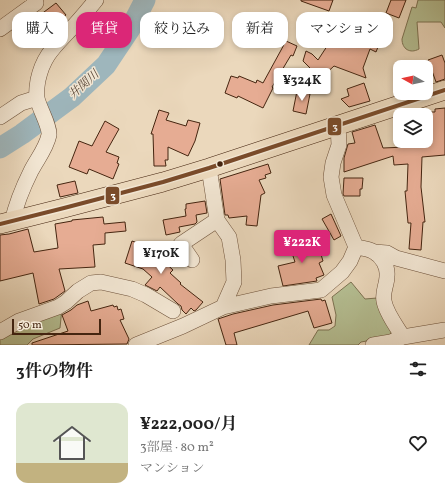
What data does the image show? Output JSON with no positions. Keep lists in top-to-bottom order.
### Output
{
  "water": ["井関川"],
  "lines": ["transit line 3"],
  "scale_bar": "50 m",
  "north": "left",
  "page": {
    "chip": [
      "購入",
      "賃貸",
      "絞り込み",
      "新着",
      "マンション"
    ],
    "price": ["¥324K", "¥222K", "¥170K"],
    "scale": "50 m",
    "heading": "3件の物件",
    "list": [
      {
        "name": "¥222,000/月",
        "note": "3部屋 · 80 m² · マンション"
      }
    ]
  }
}
